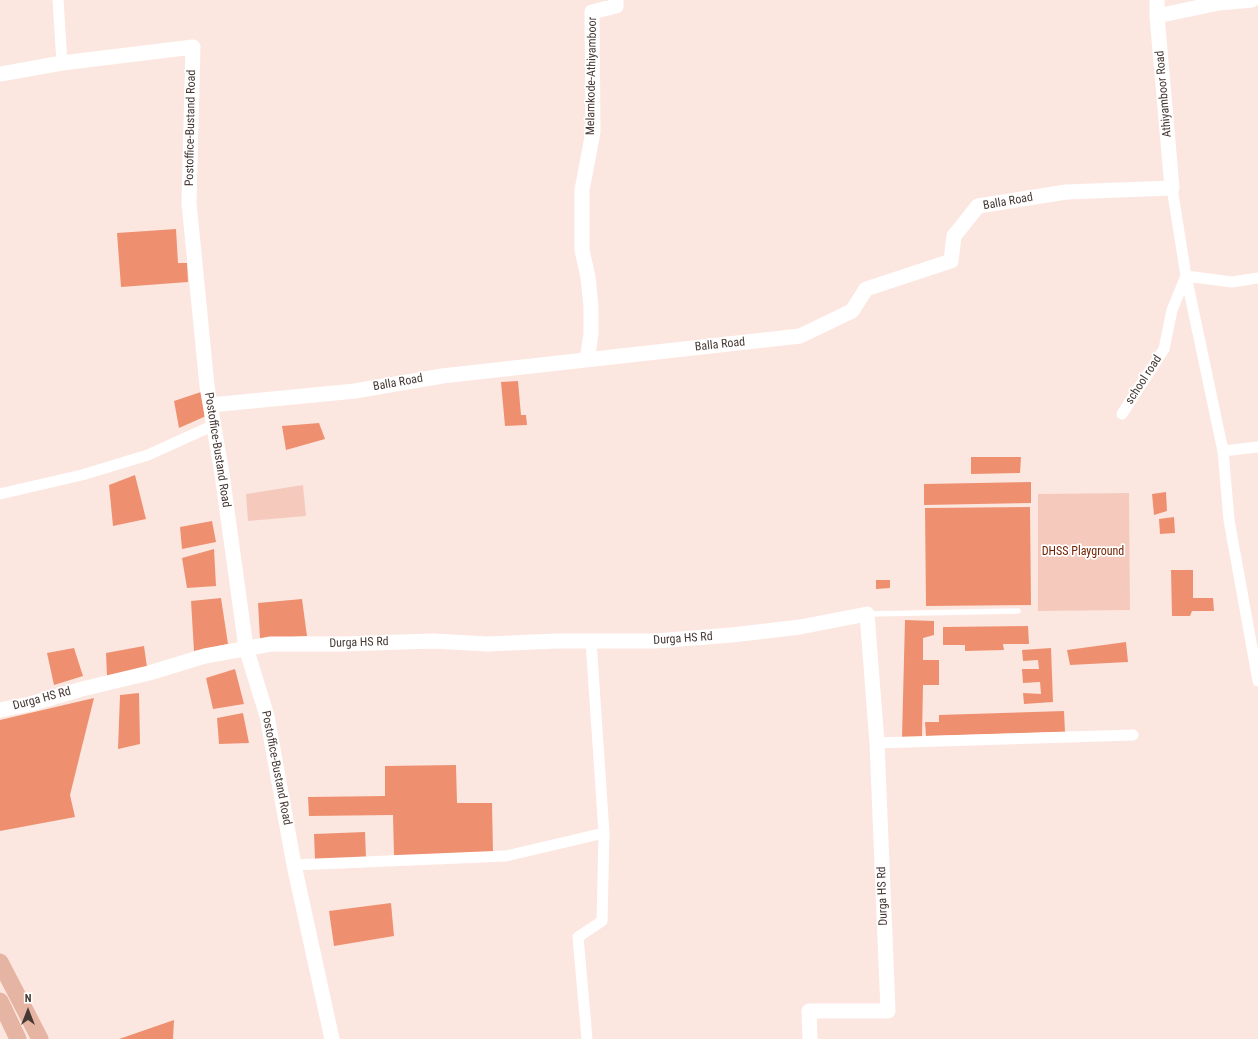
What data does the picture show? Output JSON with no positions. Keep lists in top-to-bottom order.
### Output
{
  "streets": {
    "street": [
      "Melamkode-Athiyamboor",
      "Athiyamboor Road",
      "Postoffice-Bustand Road",
      "Balla Road",
      "school road",
      "Durga HS Rd"
    ]
  },
  "crossings": [
    ["Melamkode-Athiyamboor", "Balla Road"],
    ["Athiyamboor Road", "Balla Road"],
    ["Postoffice-Bustand Road", "Balla Road"],
    ["Postoffice-Bustand Road", "Durga HS Rd"]
  ],
  "parks": ["DHSS Playground"],
  "north": "top"
}
